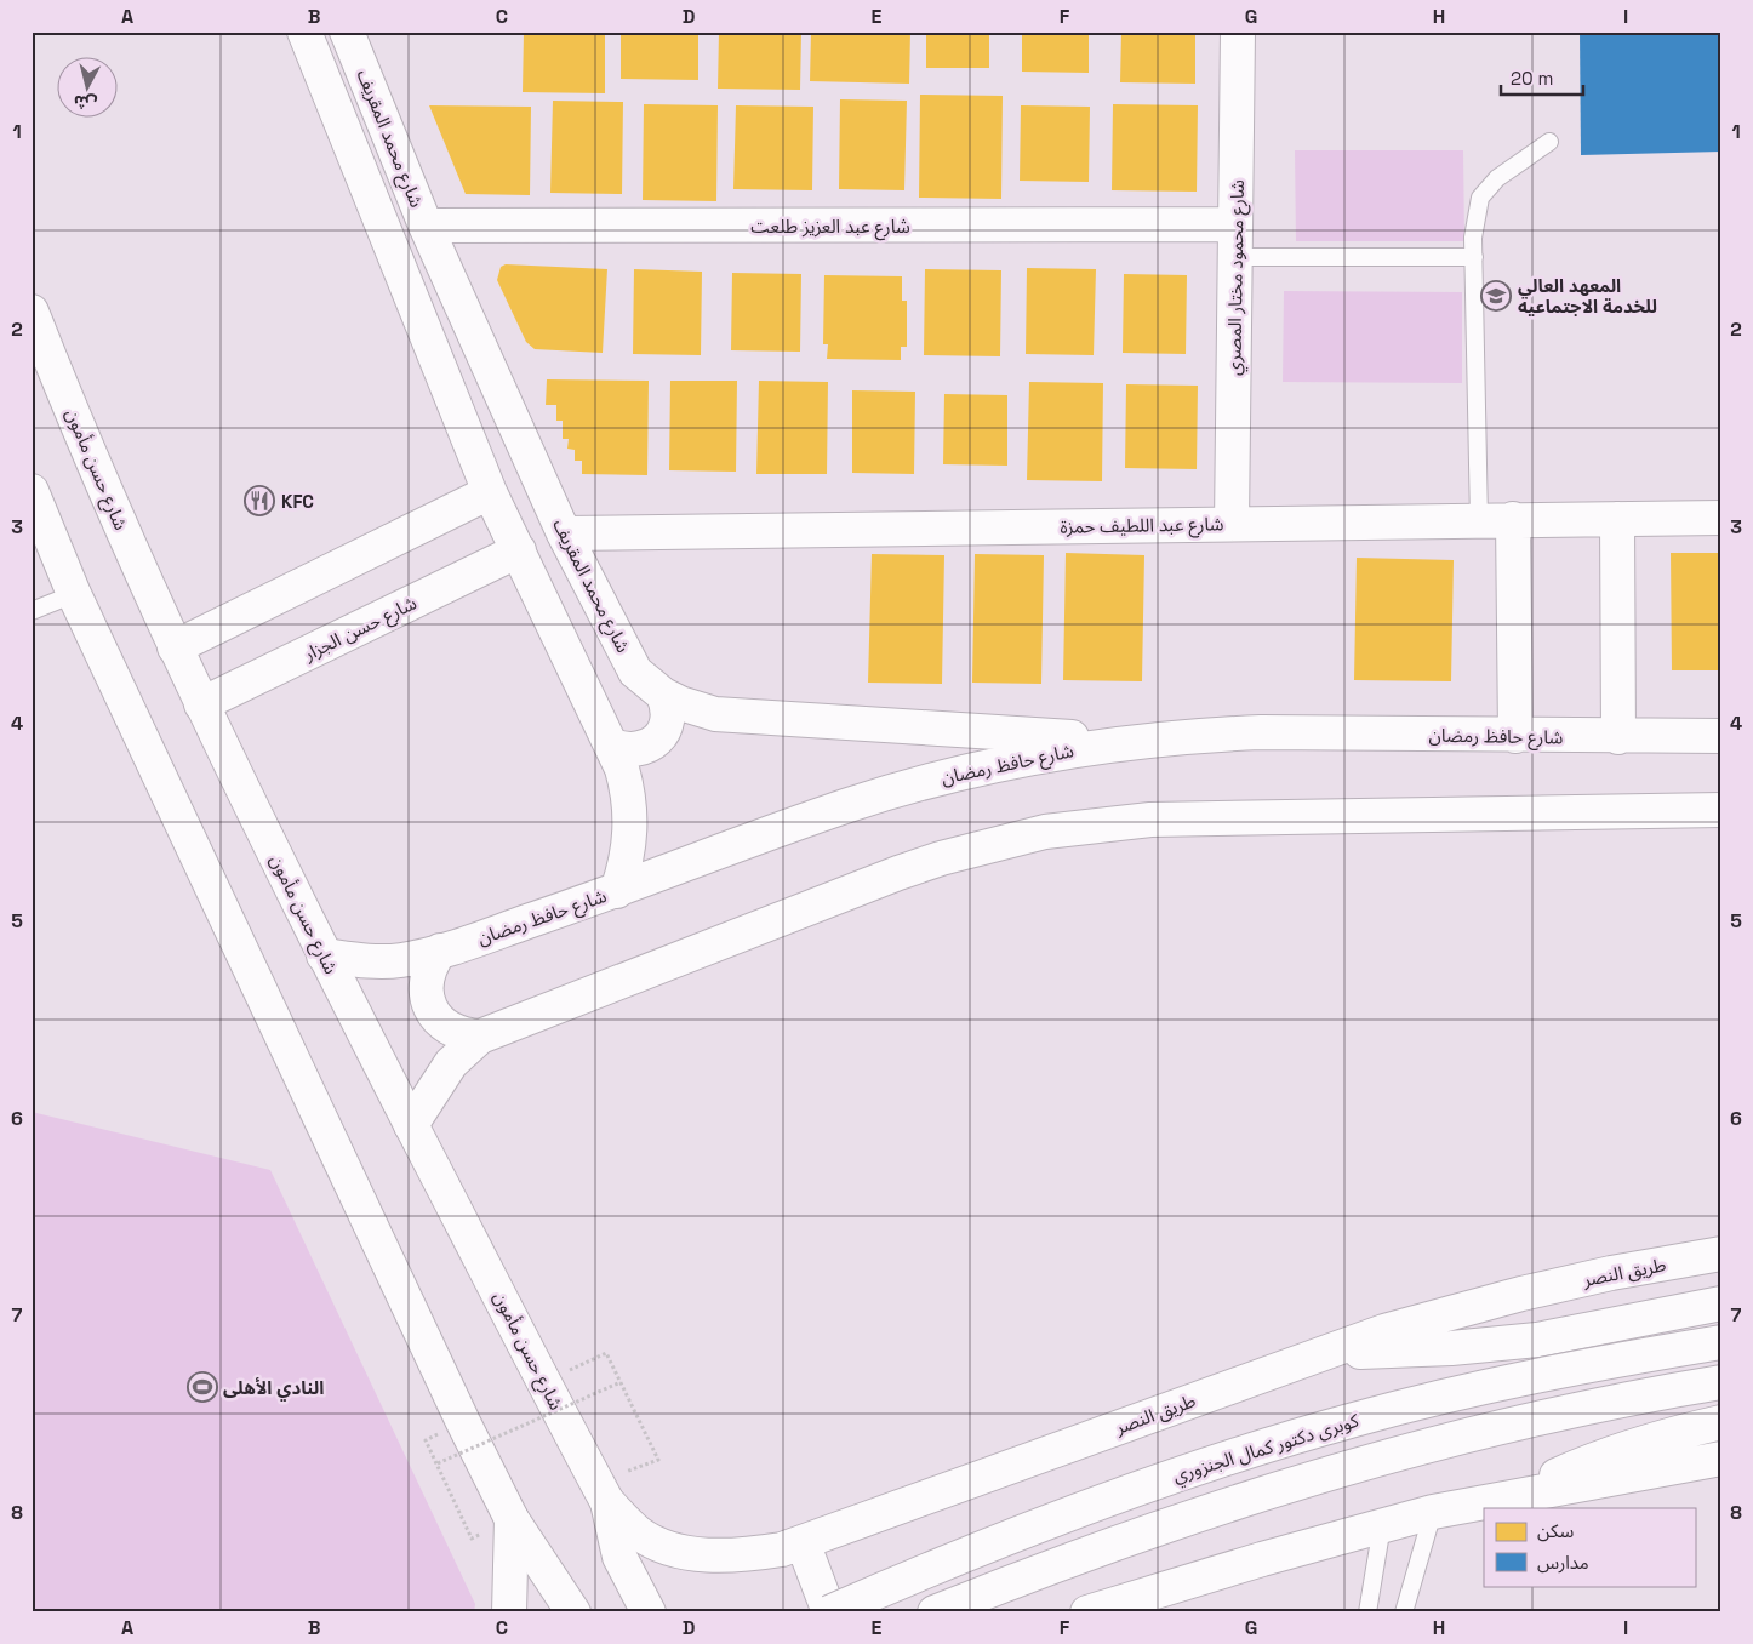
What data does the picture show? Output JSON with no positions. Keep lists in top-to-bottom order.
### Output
{
  "streets": {
    "main road": [
      "شارع محمد المقريف",
      "شارع عبد العزيز طلعت",
      "شارع محمود مختار المصري",
      "شارع حسن مأمون",
      "شارع عبد اللطيف حمزة",
      "شارع حسن الجزار",
      "شارع حافظ رمضان",
      "طريق النصر",
      "كوبرى دكتور كمال الجنزوري"
    ]
  },
  "crossings": [
    ["شارع محمد المقريف", "شارع عبد العزيز طلعت"],
    ["شارع محمد المقريف", "شارع عبد اللطيف حمزة"],
    ["شارع محمد المقريف", "شارع حافظ رمضان"],
    ["شارع عبد العزيز طلعت", "شارع محمود مختار المصري"],
    ["شارع محمود مختار المصري", "شارع عبد اللطيف حمزة"],
    ["شارع حسن مأمون", "شارع حسن الجزار"],
    ["شارع حسن مأمون", "شارع حافظ رمضان"],
    ["شارع حسن مأمون", "طريق النصر"]
  ],
  "places": {
    "school or university": ["المعهد العالي للخدمة الاجتماعيه"],
    "restaurant": ["KFC"],
    "sports": ["النادي الأهلى"]
  },
  "legend": ["سكن", "مدارس"],
  "scale_bar": "20 m",
  "north": "bottom",
  "grid": {
    "columns": [
      "A",
      "B",
      "C",
      "D",
      "E",
      "F",
      "G",
      "H",
      "I"
    ],
    "rows": [
      "1",
      "2",
      "3",
      "4",
      "5",
      "6",
      "7",
      "8"
    ]
  }
}
